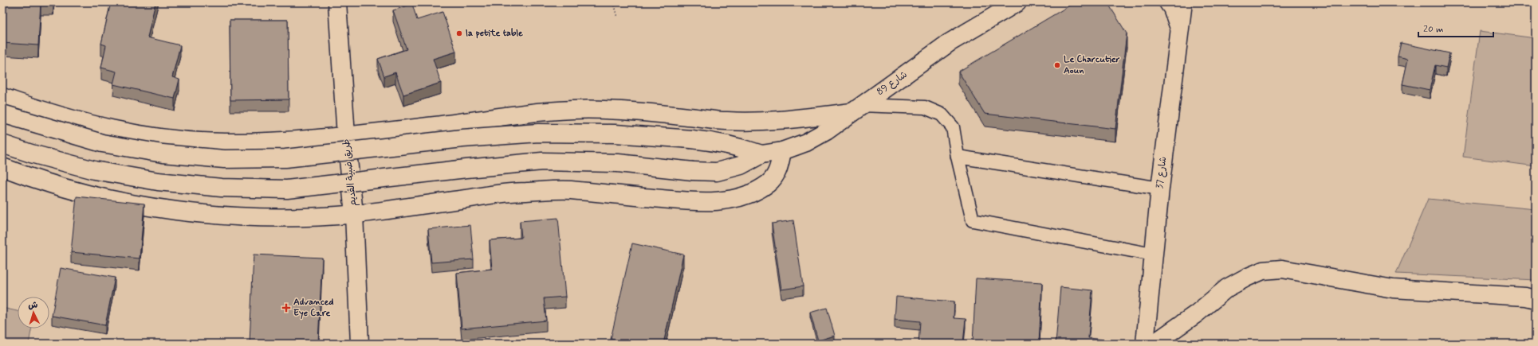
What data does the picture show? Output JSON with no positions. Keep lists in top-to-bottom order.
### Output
{
  "streets": {
    "street": ["شارع 89", "طريق ضبية القديم", "شارع 37"]
  },
  "places": {
    "other": ["la petite table", "Le Charcutier Aoun"],
    "health": ["Advanced Eye Care"]
  },
  "scale_bar": "20 m",
  "north": "top"
}
